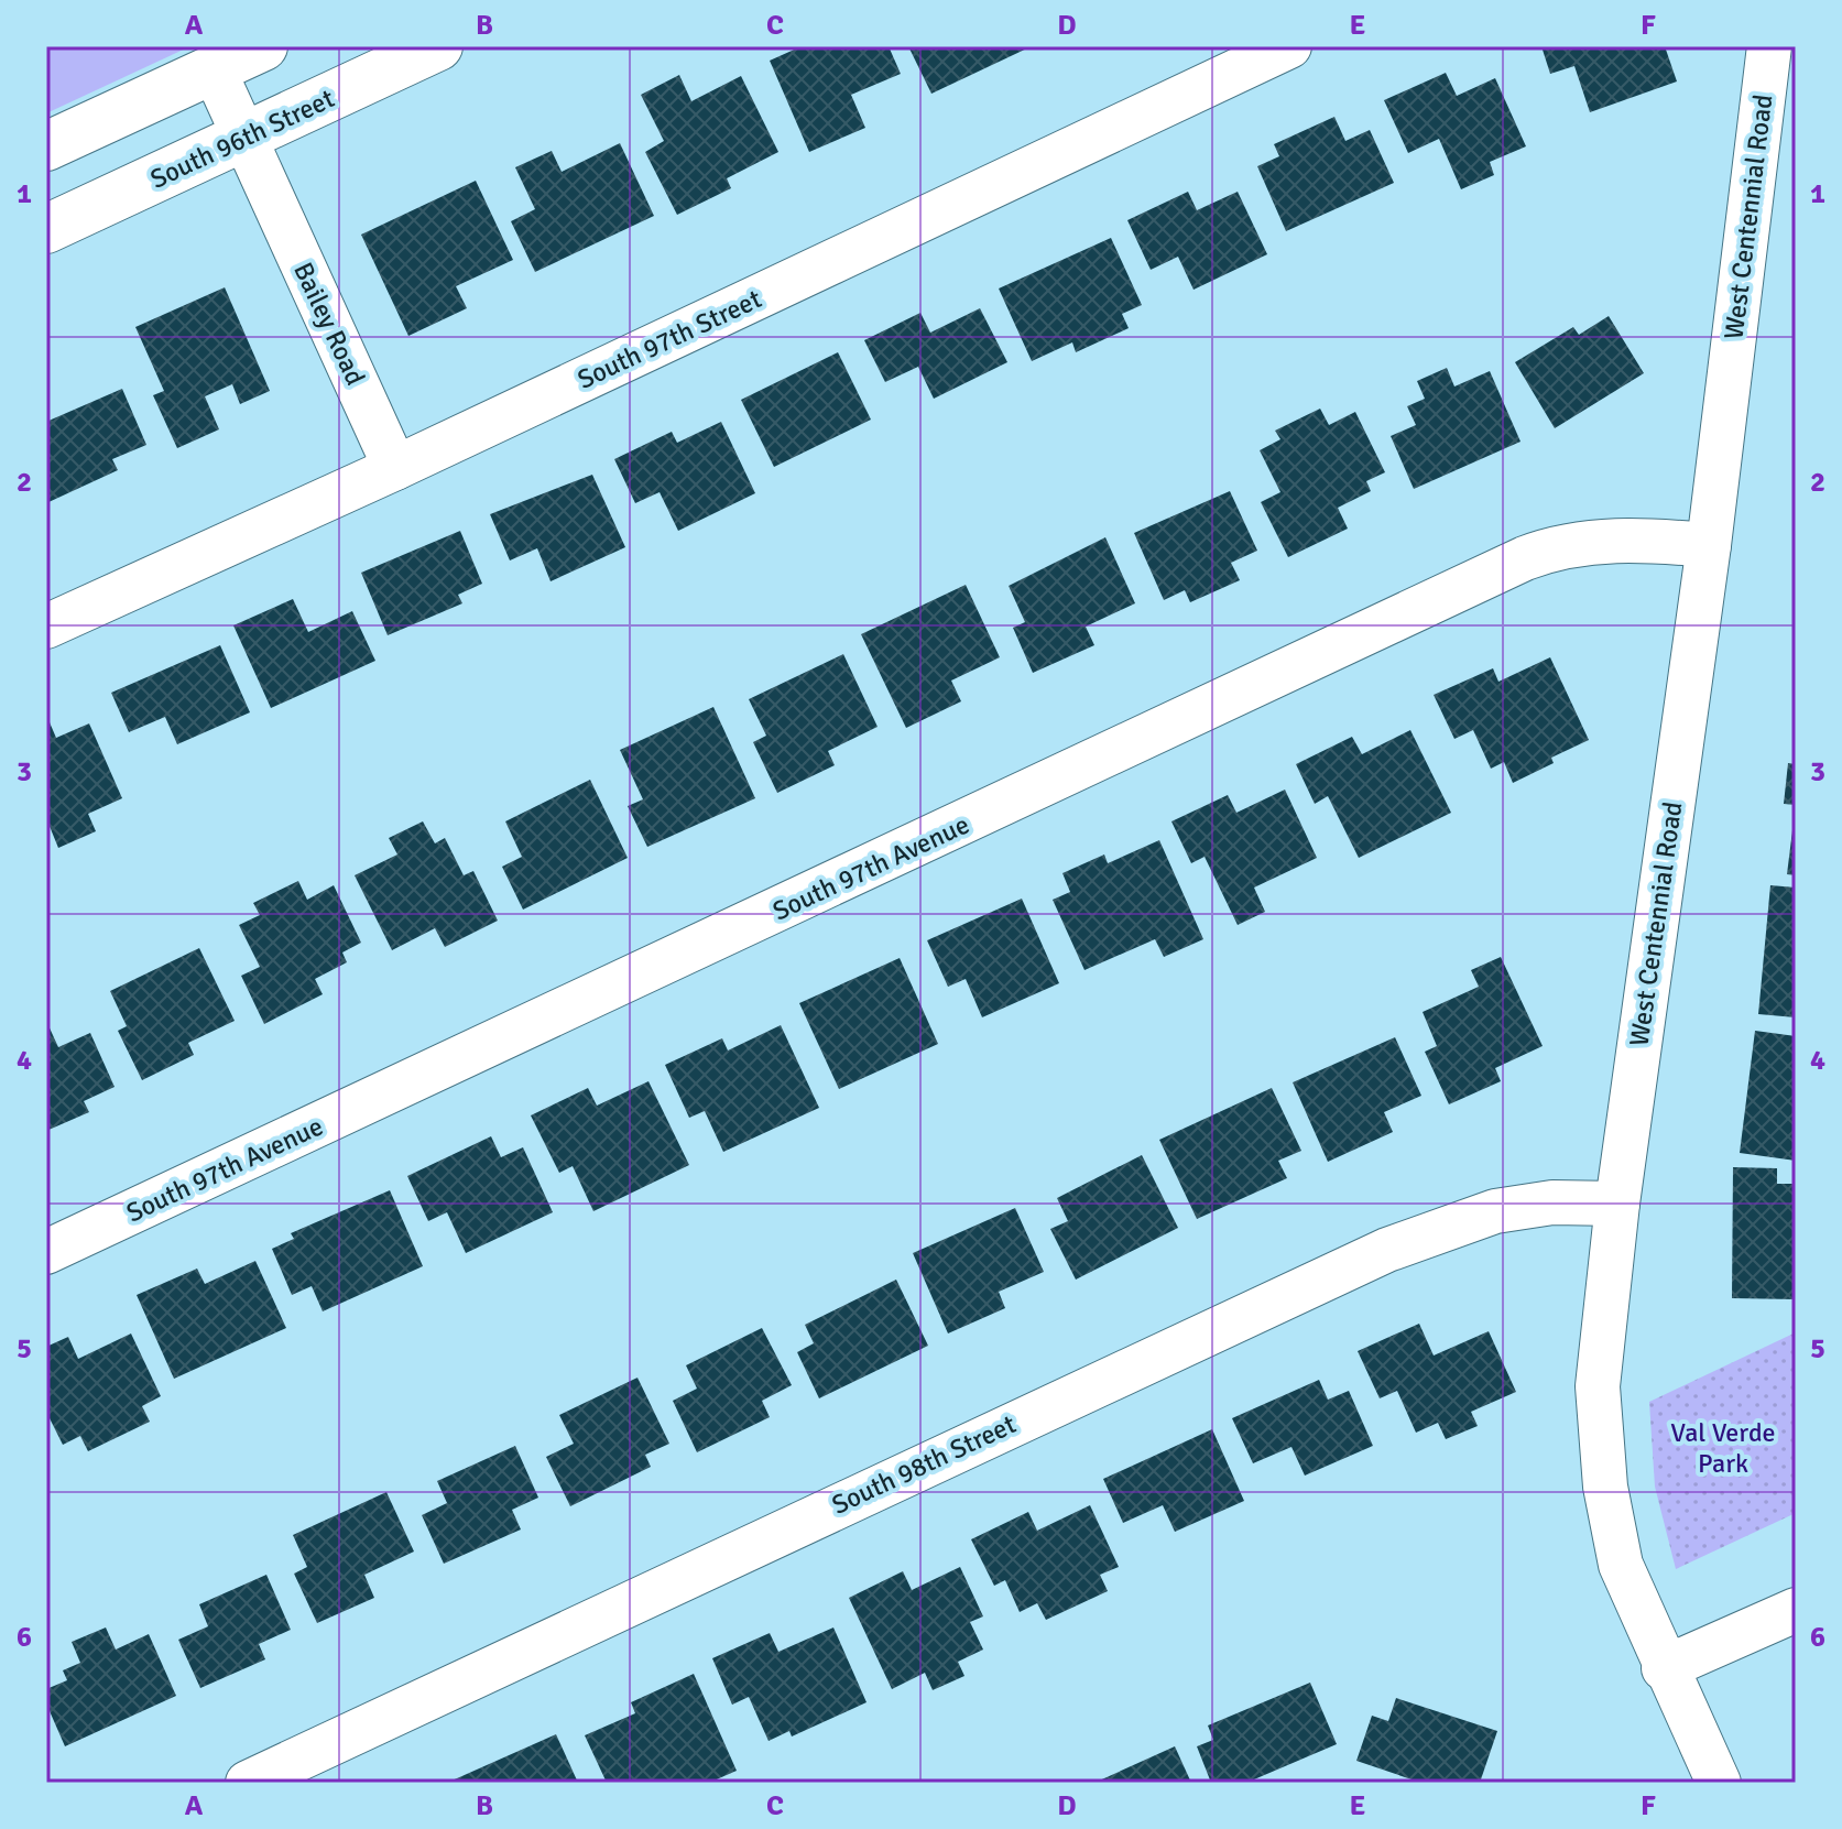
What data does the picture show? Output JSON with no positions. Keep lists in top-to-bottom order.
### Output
{
  "streets": {
    "main road": ["South 96th Street"],
    "street": [
      "West Centennial Road",
      "Bailey Road",
      "South 97th Street",
      "South 97th Avenue",
      "South 98th Street"
    ]
  },
  "crossings": [
    ["South 96th Street", "Bailey Road"],
    ["West Centennial Road", "South 97th Avenue"],
    ["West Centennial Road", "South 98th Street"],
    ["Bailey Road", "South 97th Street"]
  ],
  "parks": ["Val Verde Park"],
  "grid": {
    "columns": [
      "A",
      "B",
      "C",
      "D",
      "E",
      "F"
    ],
    "rows": [
      "1",
      "2",
      "3",
      "4",
      "5",
      "6"
    ]
  }
}
